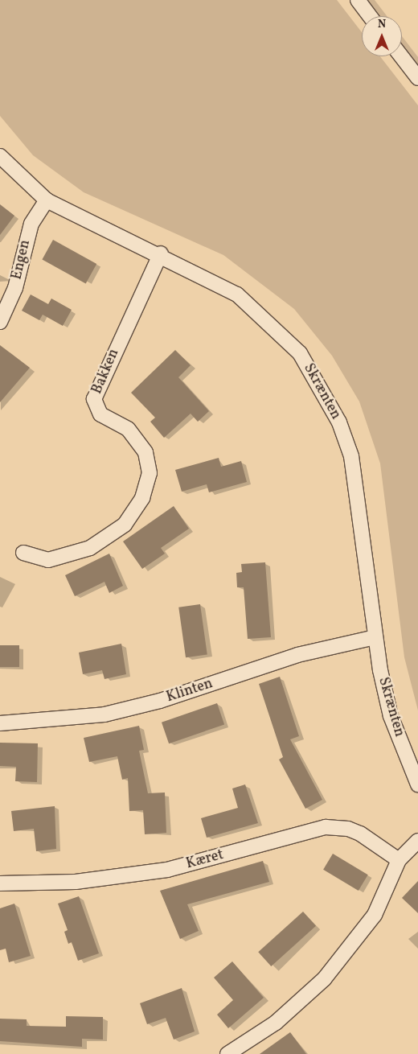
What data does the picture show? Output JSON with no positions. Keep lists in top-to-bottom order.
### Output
{
  "streets": {
    "street": [
      "Engen",
      "Bakken",
      "Skrænten",
      "Klinten",
      "Kæret"
    ]
  },
  "crossings": [
    ["Engen", "Skrænten"],
    ["Bakken", "Skrænten"],
    ["Skrænten", "Klinten"]
  ],
  "north": "top"
}
